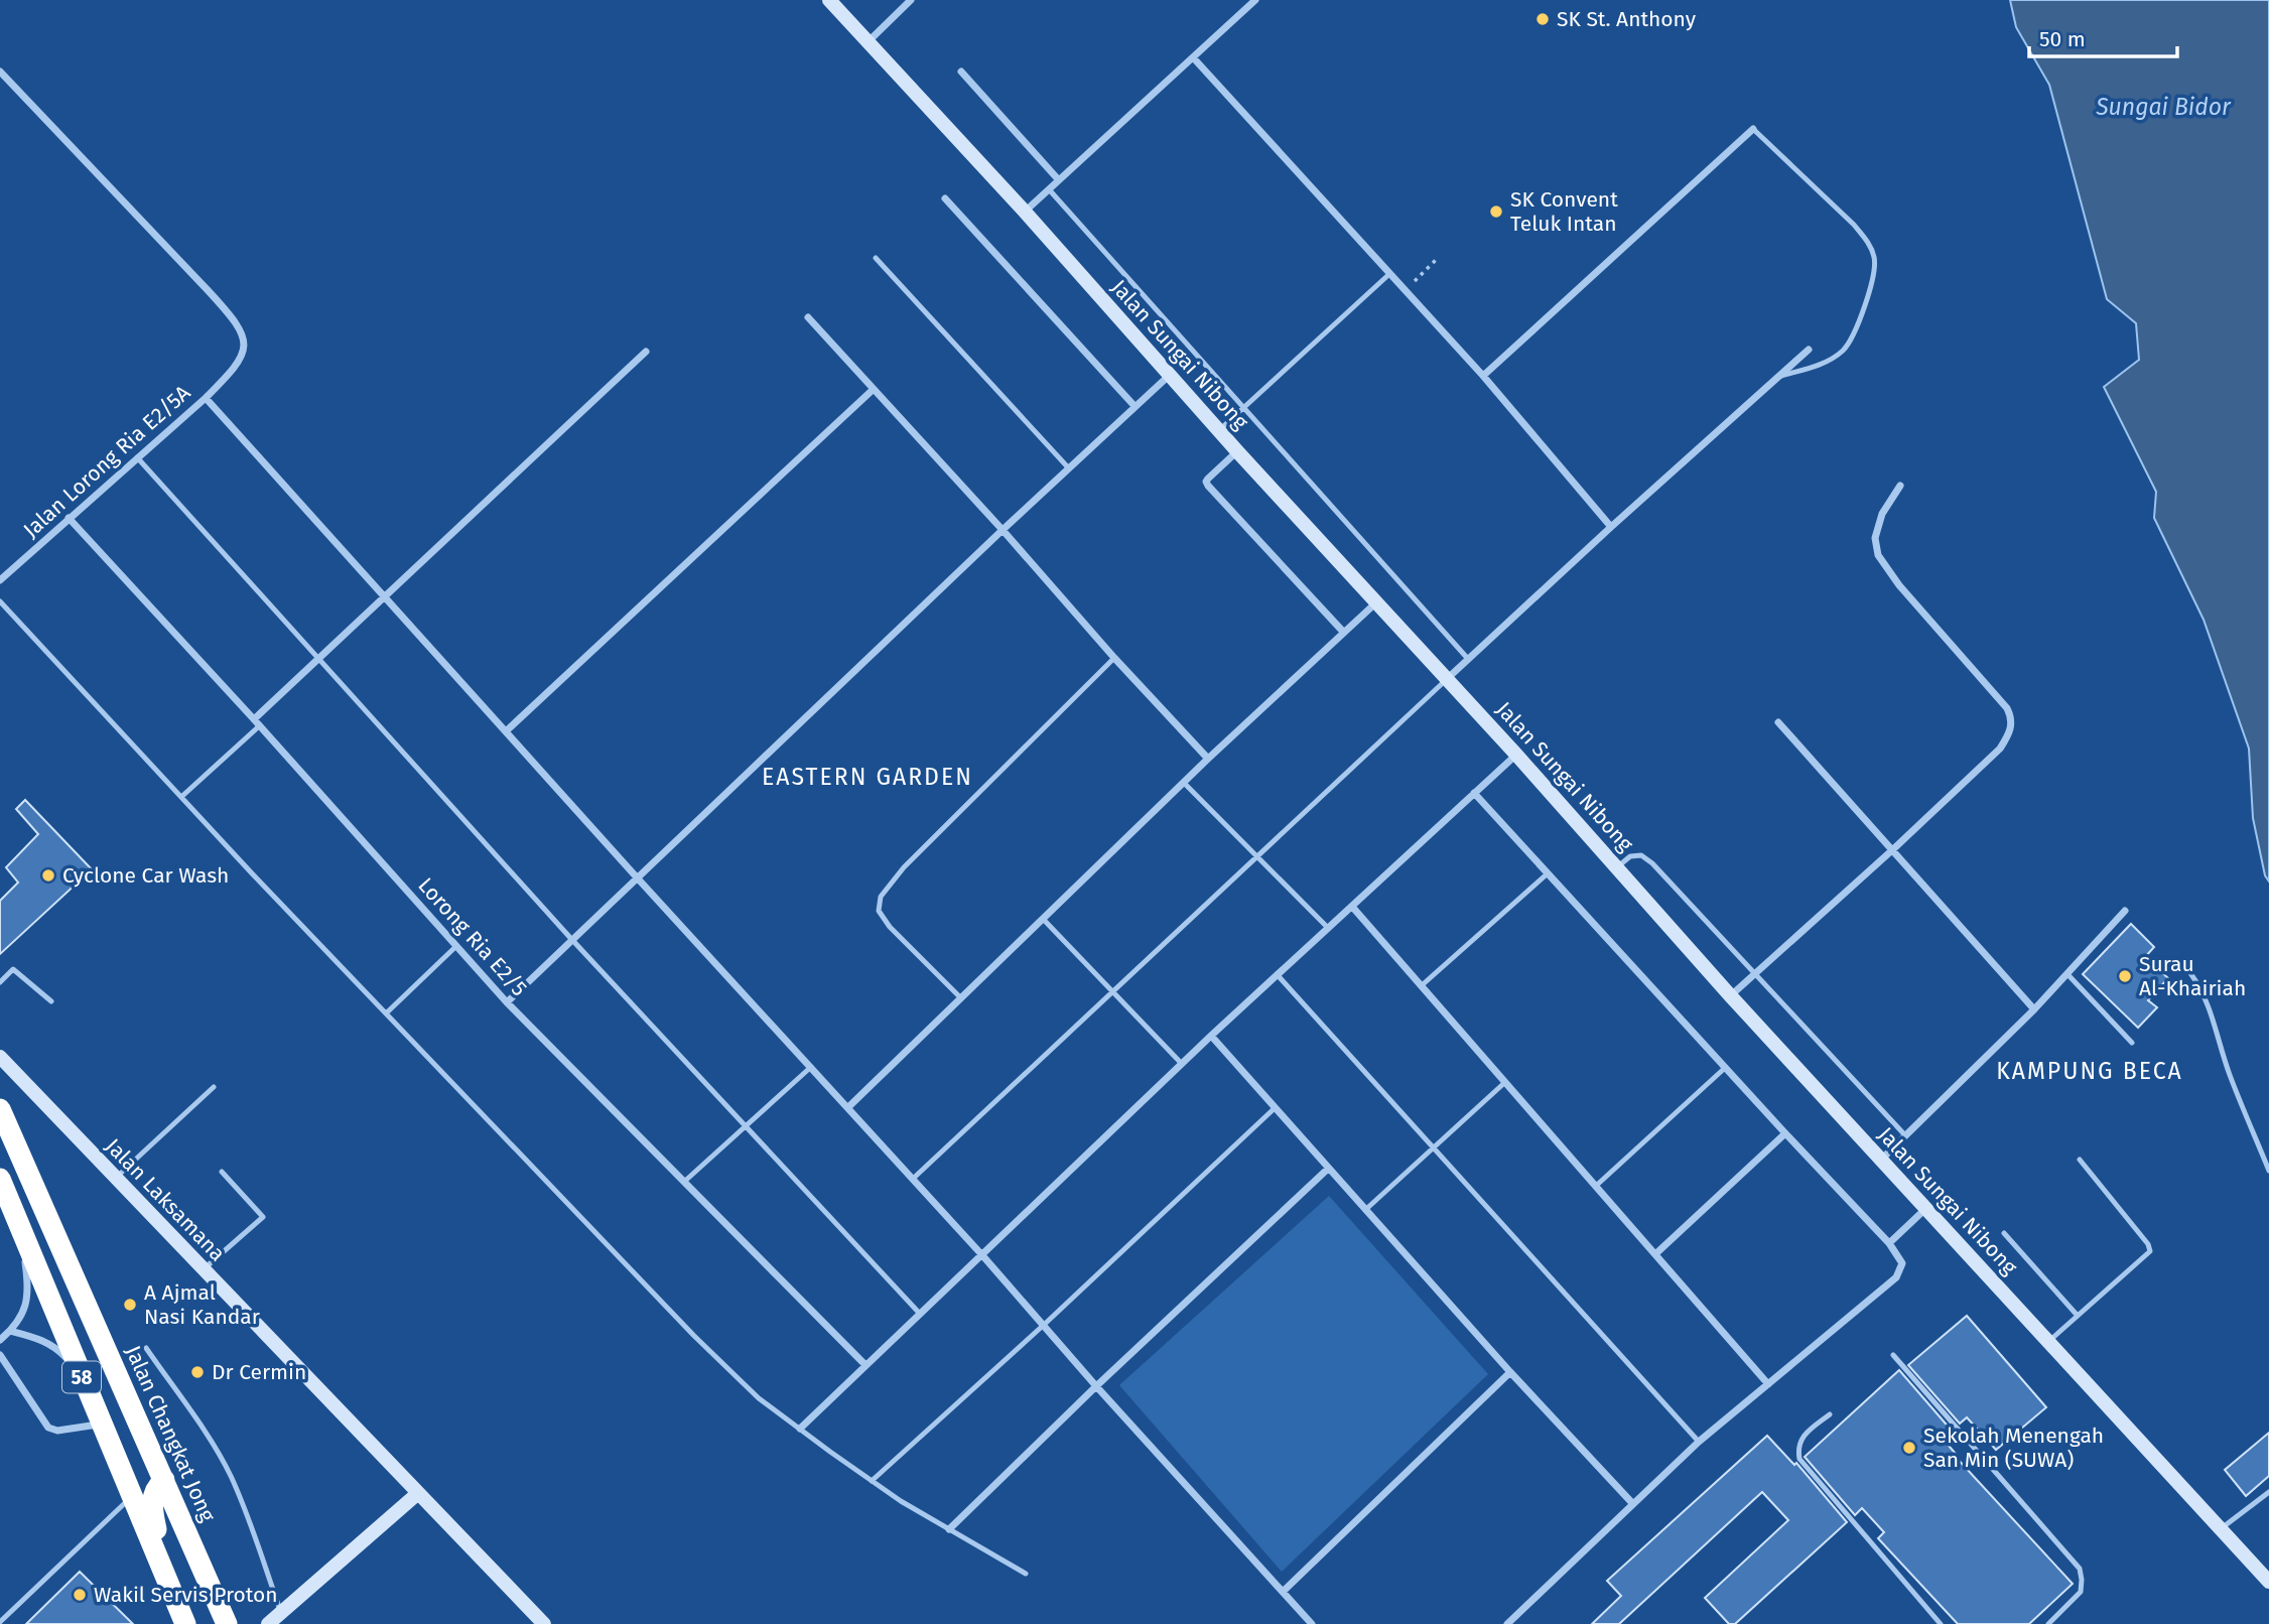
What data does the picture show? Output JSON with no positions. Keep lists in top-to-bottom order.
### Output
{
  "streets": {
    "highway": ["58", "Jalan Changkat Jong"],
    "street": [
      "Jalan Sungai Nibong",
      "Jalan Lorong Ria E2/5A",
      "Lorong Ria E2/5",
      "Jalan Laksamana"
    ]
  },
  "crossings": [
    ["Jalan Lorong Ria E2/5A", "Lorong Ria E2/5"]
  ],
  "districts": ["EASTERN GARDEN", "KAMPUNG BECA"],
  "water": ["Sungai Bidor"],
  "places": [
    "SK St. Anthony",
    "SK Convent Teluk Intan",
    "Cyclone Car Wash",
    "Surau Al-Khairiah",
    "A Ajmal Nasi Kandar",
    "Dr Cermin",
    "Sekolah Menengah San Min (SUWA)",
    "Wakil Servis Proton"
  ],
  "scale_bar": "50 m"
}
